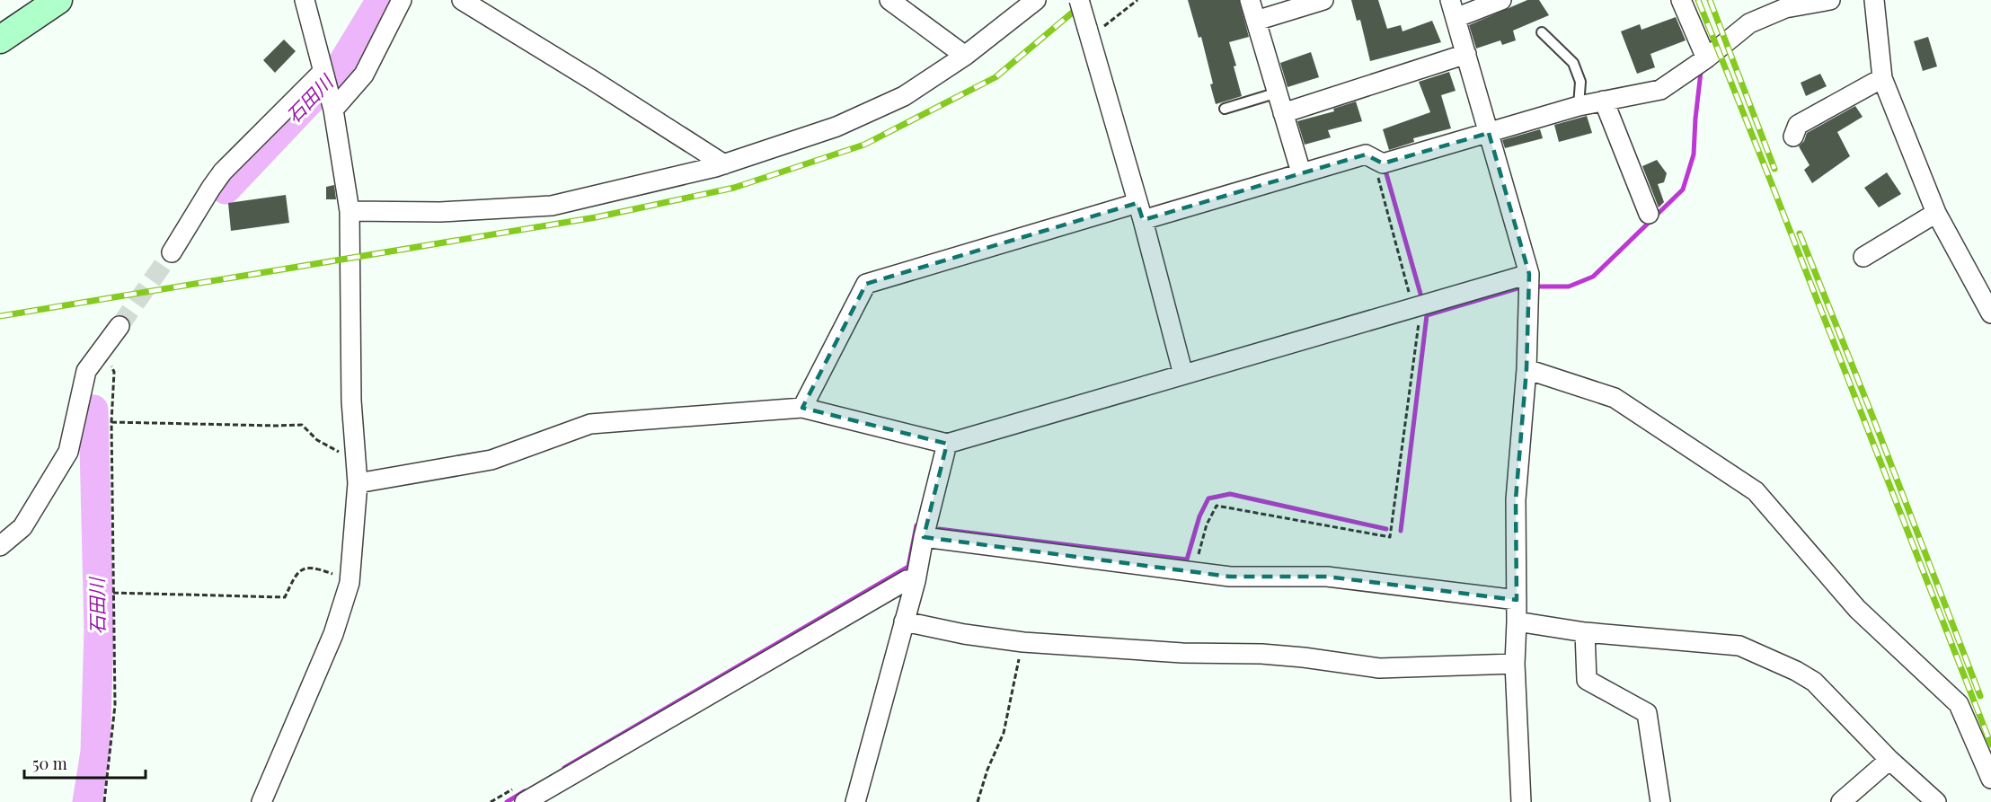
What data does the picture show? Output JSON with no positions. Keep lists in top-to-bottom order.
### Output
{
  "water": ["石田川"],
  "scale_bar": "50 m"
}
